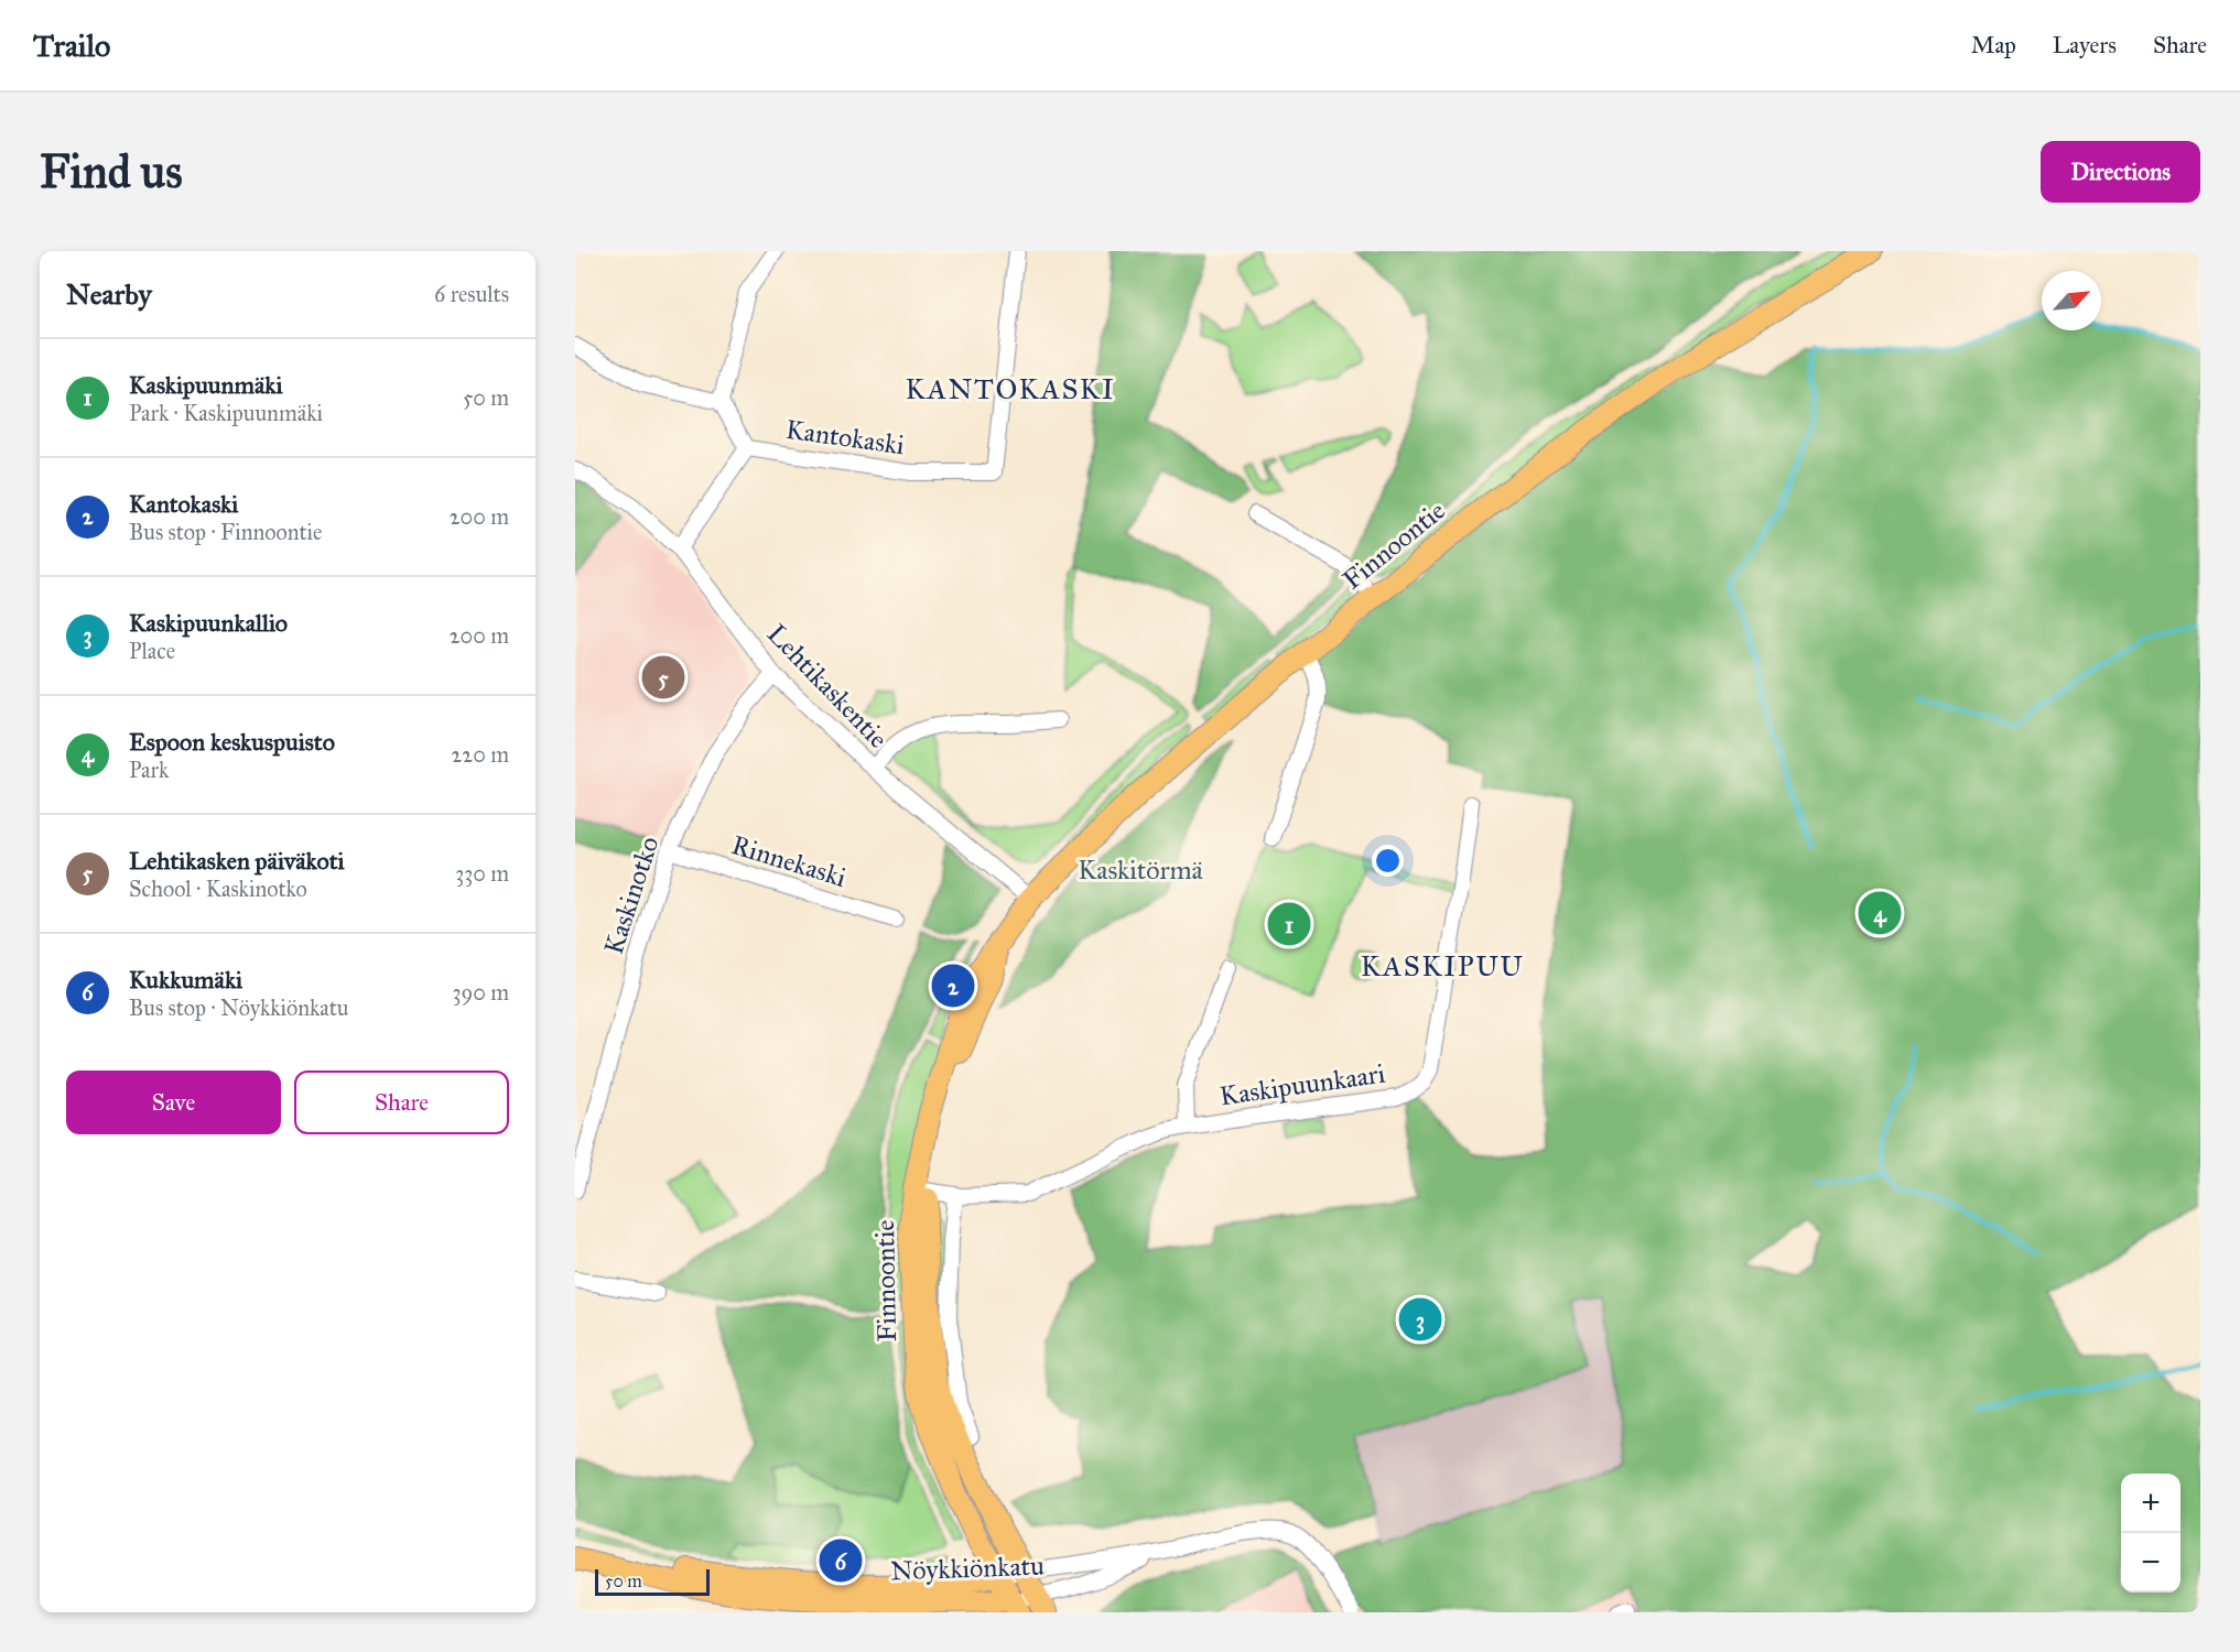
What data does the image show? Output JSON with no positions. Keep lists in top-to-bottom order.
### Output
{
  "streets": {
    "main road": ["Finnoontie", "Nöykkiönkatu"],
    "street": [
      "Kantokaski",
      "Lehtikaskentie",
      "Rinnekaski",
      "Kaskinotko",
      "Kaskipuunkaari"
    ]
  },
  "crossings": [
    ["Kantokaski", "Lehtikaskentie"],
    ["Finnoontie", "Lehtikaskentie"],
    ["Finnoontie", "Kaskipuunkaari"],
    ["Finnoontie", "Nöykkiönkatu"],
    ["Lehtikaskentie", "Kaskinotko"],
    ["Rinnekaski", "Kaskinotko"]
  ],
  "districts": ["KANTOKASKI", "KASKIPUU"],
  "parks": ["Kaskitörmä"],
  "scale_bar": "50 m",
  "north": "top right",
  "page": {
    "header": "Trailo",
    "nav": ["Map", "Layers", "Share"],
    "buttons": [
      "Directions",
      ["Save", "Share"]
    ],
    "title": "Find us",
    "heading": ["Nearby", "6 results"],
    "list": [
      {
        "mark": "1",
        "name": "Kaskipuunmäki",
        "note": "Park · Kaskipuunmäki",
        "value": "50 m"
      },
      {
        "mark": "2",
        "name": "Kantokaski",
        "note": "Bus stop · Finnoontie",
        "value": "200 m"
      },
      {
        "mark": "3",
        "name": "Kaskipuunkallio",
        "note": "Place",
        "value": "200 m"
      },
      {
        "mark": "4",
        "name": "Espoon keskuspuisto",
        "note": "Park",
        "value": "220 m"
      },
      {
        "mark": "5",
        "name": "Lehtikasken päiväkoti",
        "note": "School · Kaskinotko",
        "value": "330 m"
      },
      {
        "mark": "6",
        "name": "Kukkumäki",
        "note": "Bus stop · Nöykkiönkatu",
        "value": "390 m"
      }
    ],
    "pins": [
      "5",
      "4",
      "1",
      "2",
      "3",
      "6"
    ],
    "map_buttons": ["+", "−"],
    "scale": "50 m"
  }
}
